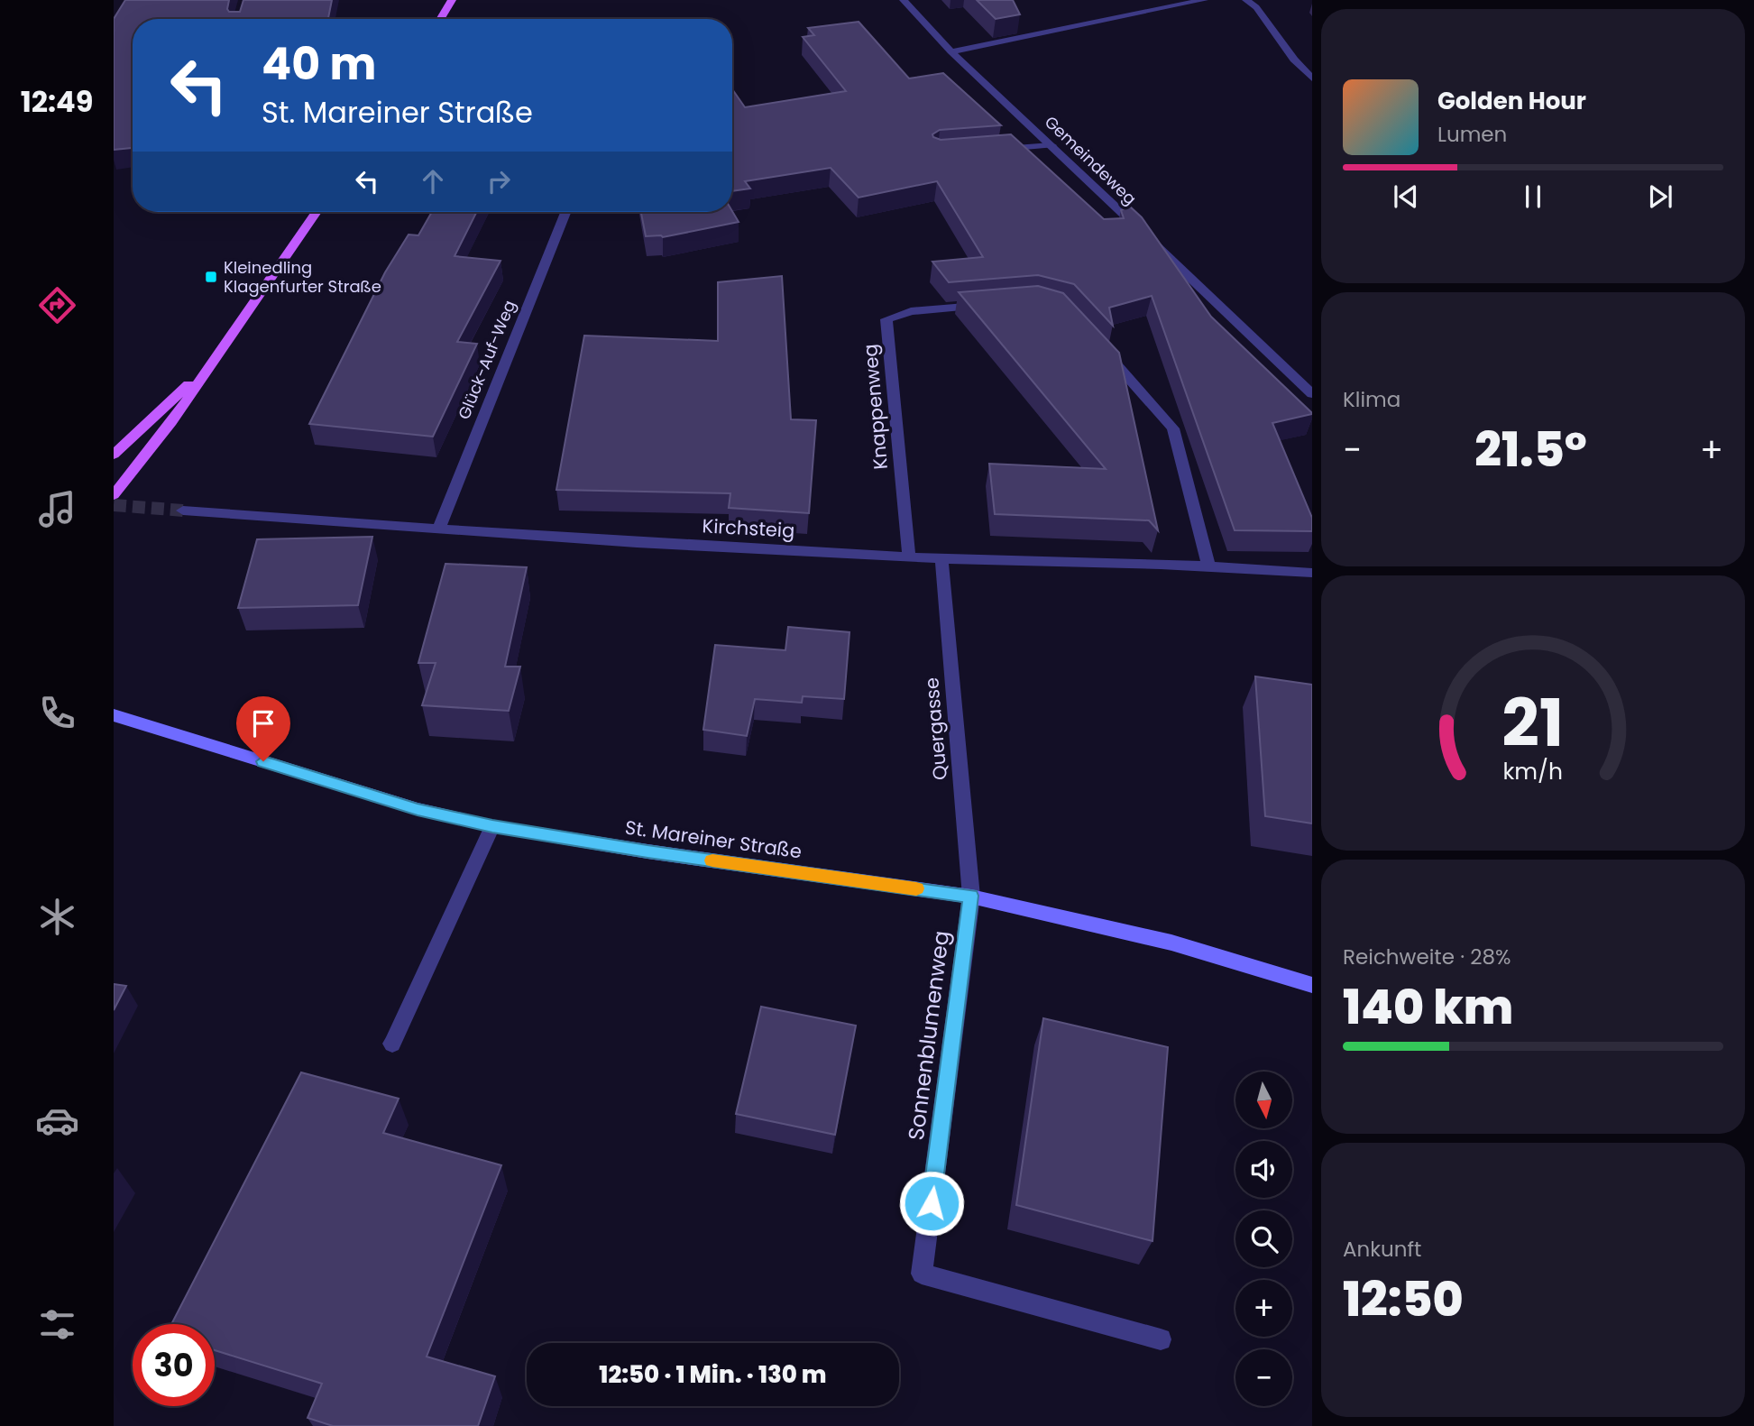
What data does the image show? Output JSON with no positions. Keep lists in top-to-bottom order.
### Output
{
  "streets": {
    "main road": ["St. Mareiner Straße"],
    "street": [
      "Gemeindeweg",
      "Glück-Auf-Weg",
      "Knappenweg",
      "Kirchsteig",
      "Quergasse",
      "Sonnenblumenweg"
    ]
  },
  "crossings": [
    ["Glück-Auf-Weg", "Kirchsteig"],
    ["Knappenweg", "Kirchsteig"],
    ["Kirchsteig", "Quergasse"],
    ["Quergasse", "St. Mareiner Straße"],
    ["Quergasse", "Sonnenblumenweg"],
    ["St. Mareiner Straße", "Sonnenblumenweg"]
  ],
  "places": {
    "transit": ["Kleinedling Klagenfurter Straße"]
  },
  "north": "bottom",
  "page": {
    "tabs": "12:49",
    "turn": ["40 m", "St. Mareiner Straße"],
    "song": ["Golden Hour", "Lumen"],
    "tile": [
      "Klima",
      ["Reichweite · 28%", "140 km"],
      ["Ankunft", "12:50"]
    ],
    "heat": ["−", "21.5°", "+"],
    "map_buttons": ["+", "−"],
    "limit": "30",
    "trip": "12:50 · 1 Min. · 130 m",
    "gauge": ["21", "km/h"]
  }
}
